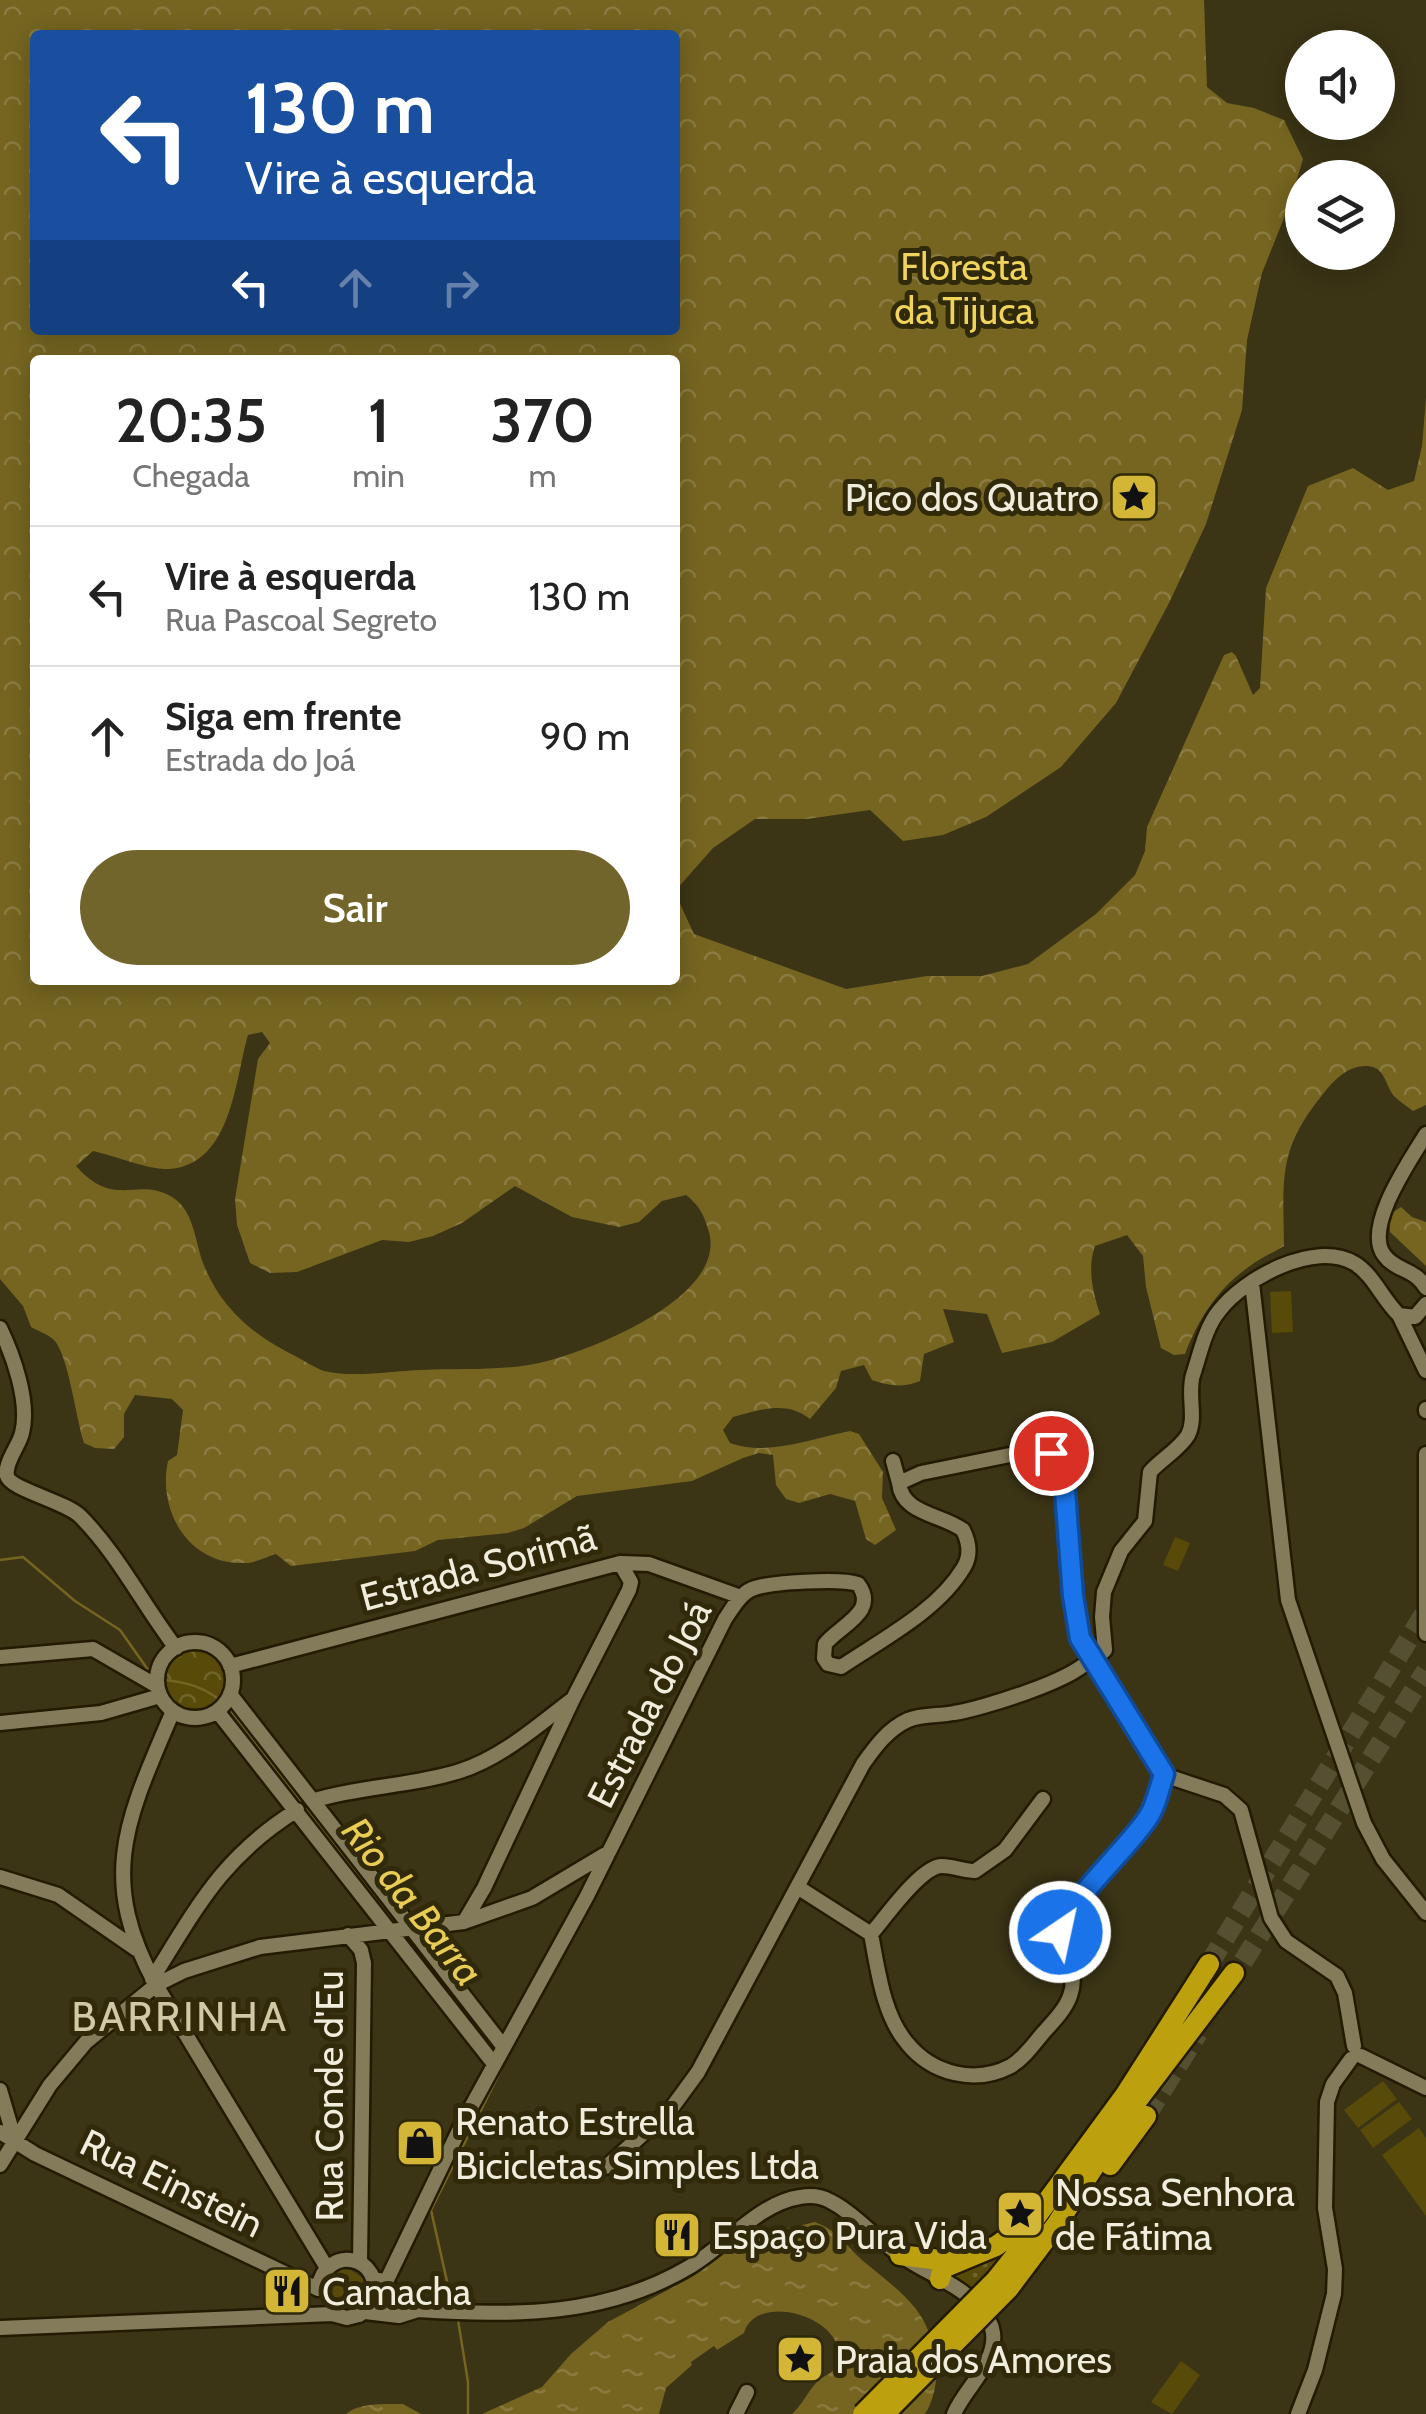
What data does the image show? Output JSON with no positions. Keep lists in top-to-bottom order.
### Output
{
  "streets": {
    "street": [
      "Estrada Sorimã",
      "Estrada do Joá",
      "Rua Conde d'Eu",
      "Rua Einstein"
    ]
  },
  "crossings": [
    ["Estrada Sorimã", "Estrada do Joá"],
    ["Estrada do Joá", "Rua Conde d'Eu"],
    ["Estrada do Joá", "Rua Einstein"],
    ["Rua Conde d'Eu", "Rua Einstein"]
  ],
  "districts": ["BARRINHA"],
  "water": ["Rio da Barra"],
  "parks": ["Floresta da Tijuca"],
  "places": {
    "place": ["Pico dos Quatro", "Nossa Senhora de Fátima", "Praia dos Amores"],
    "shop": ["Renato Estrella Bicicletas Simples Ltda"],
    "restaurant": ["Espaço Pura Vida", "Camacha"]
  },
  "page": {
    "turn": ["130 m", "Vire à esquerda"],
    "eta": [
      "20:35",
      "Chegada",
      "1",
      "min",
      "370",
      "m"
    ],
    "list": [
      {
        "name": "Vire à esquerda",
        "note": "Rua Pascoal Segreto",
        "value": "130 m"
      },
      {
        "name": "Siga em frente",
        "note": "Estrada do Joá",
        "value": "90 m"
      }
    ],
    "buttons": "Sair"
  }
}
